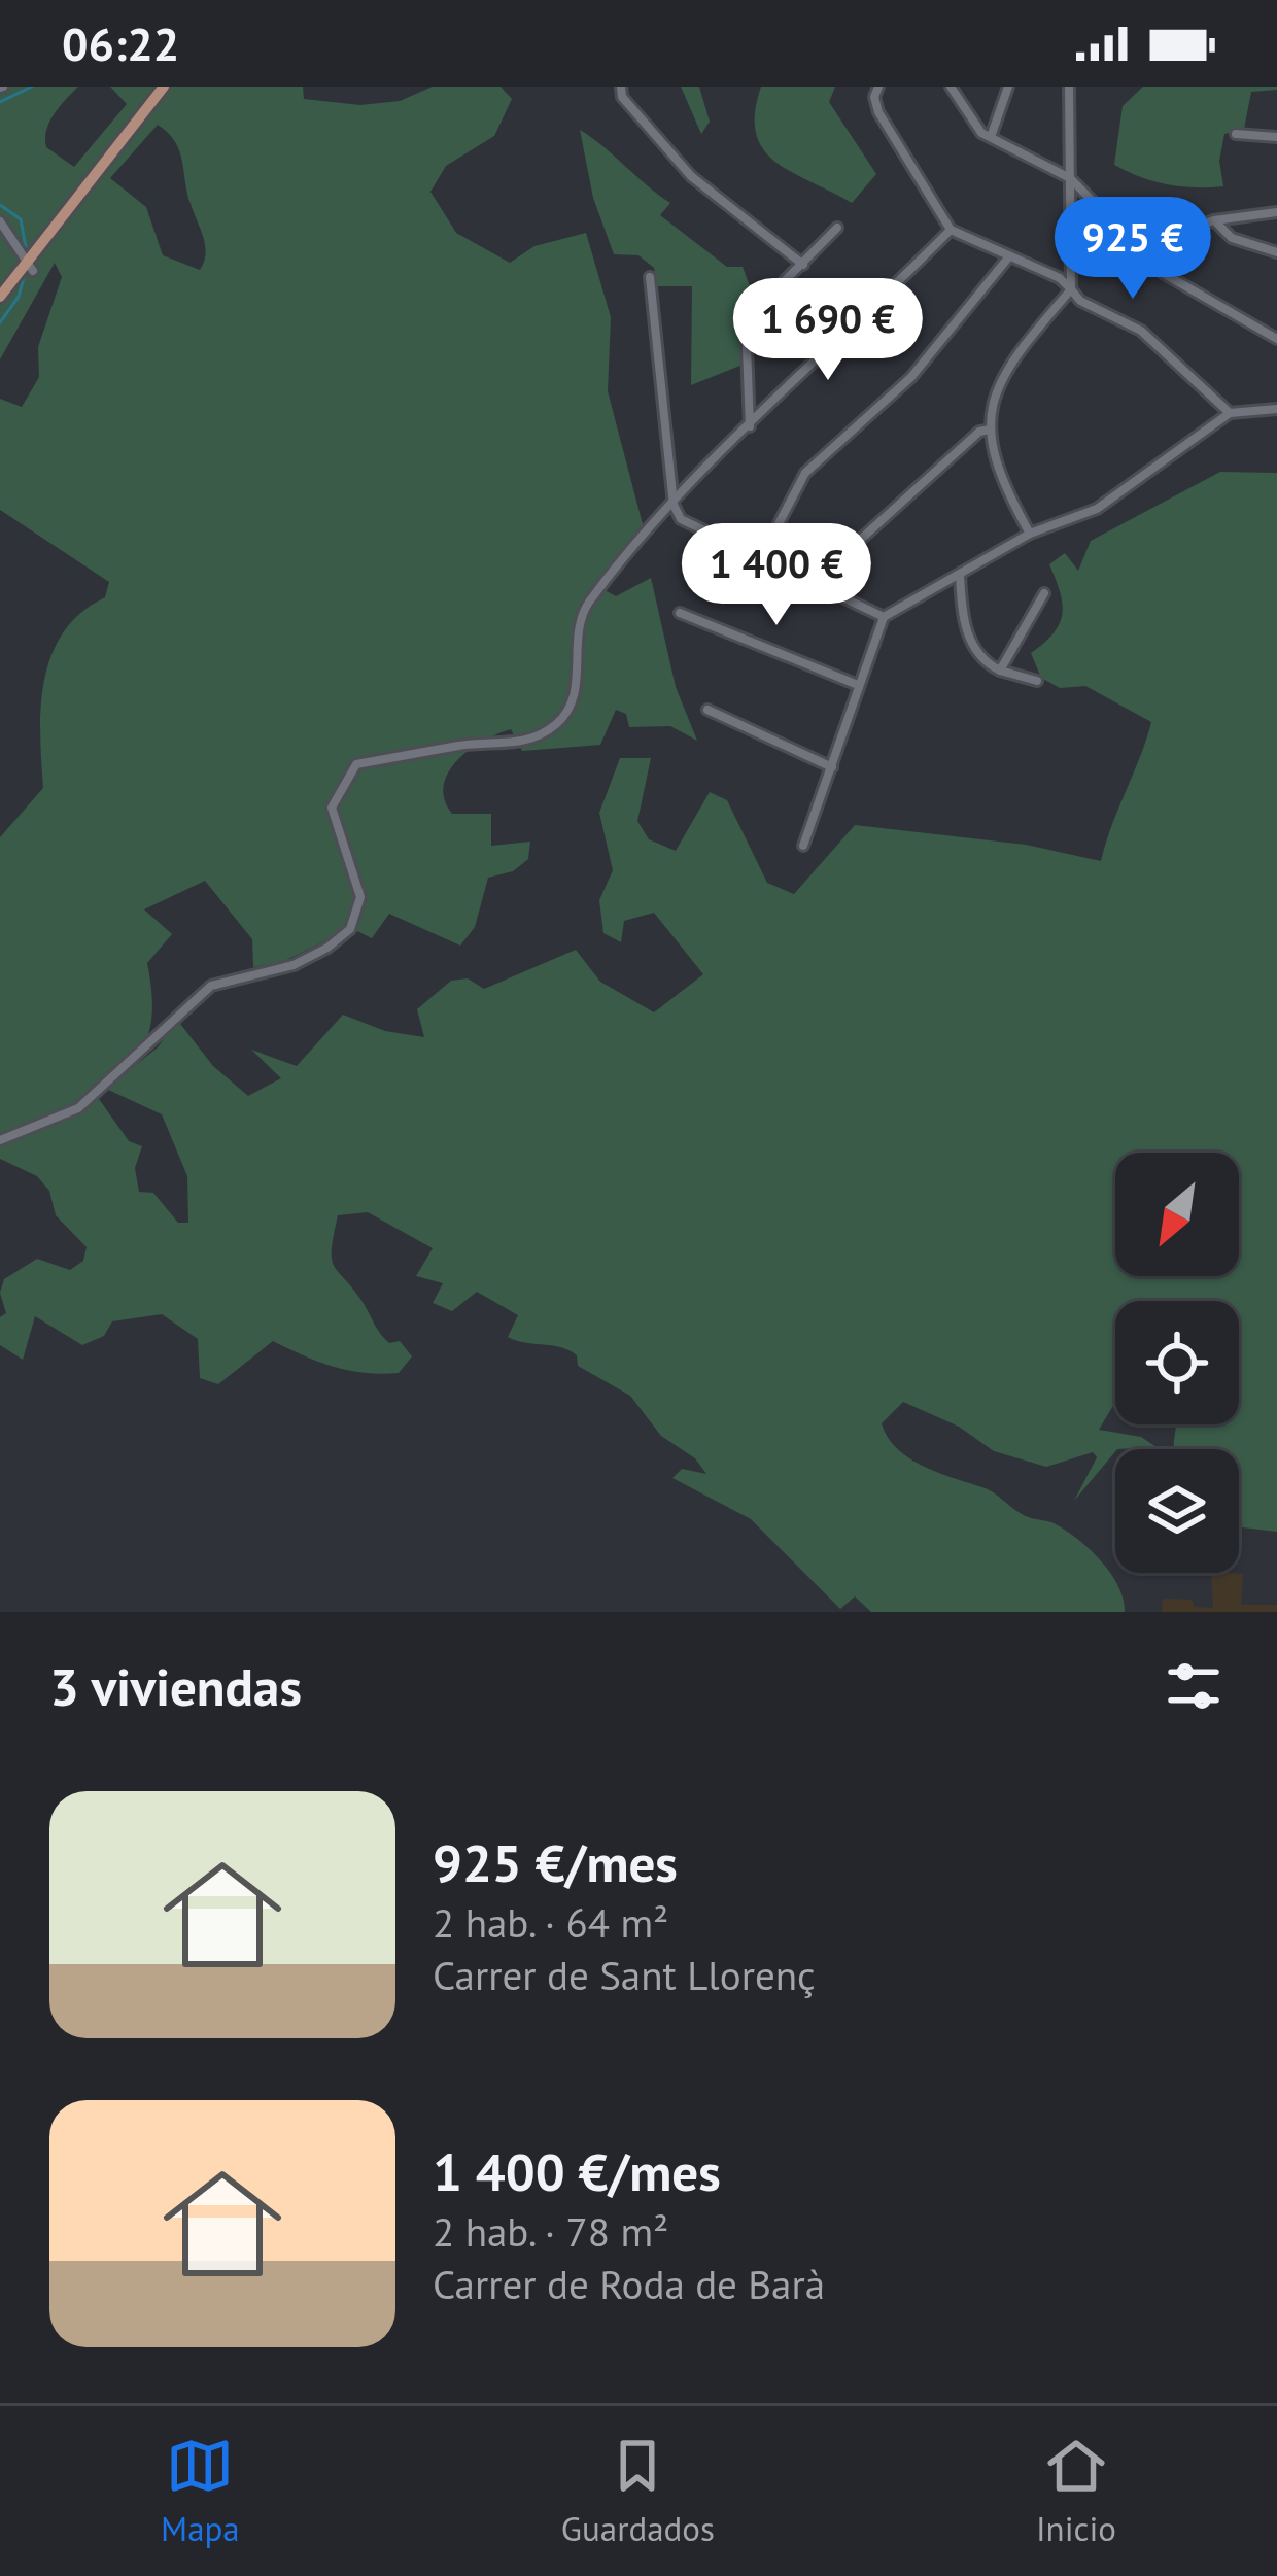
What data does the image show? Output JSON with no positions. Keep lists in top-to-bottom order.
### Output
{
  "north": "bottom left",
  "page": {
    "status": "06:22",
    "price": ["925 €", "1 690 €", "1 400 €"],
    "heading": "3 viviendas",
    "list": [
      {
        "name": "925 €/mes",
        "note": "2 hab. · 64 m² · Carrer de Sant Llorenç"
      },
      {
        "name": "1 400 €/mes",
        "note": "2 hab. · 78 m² · Carrer de Roda de Barà"
      }
    ],
    "tabs": ["Mapa", "Guardados", "Inicio"]
  }
}
